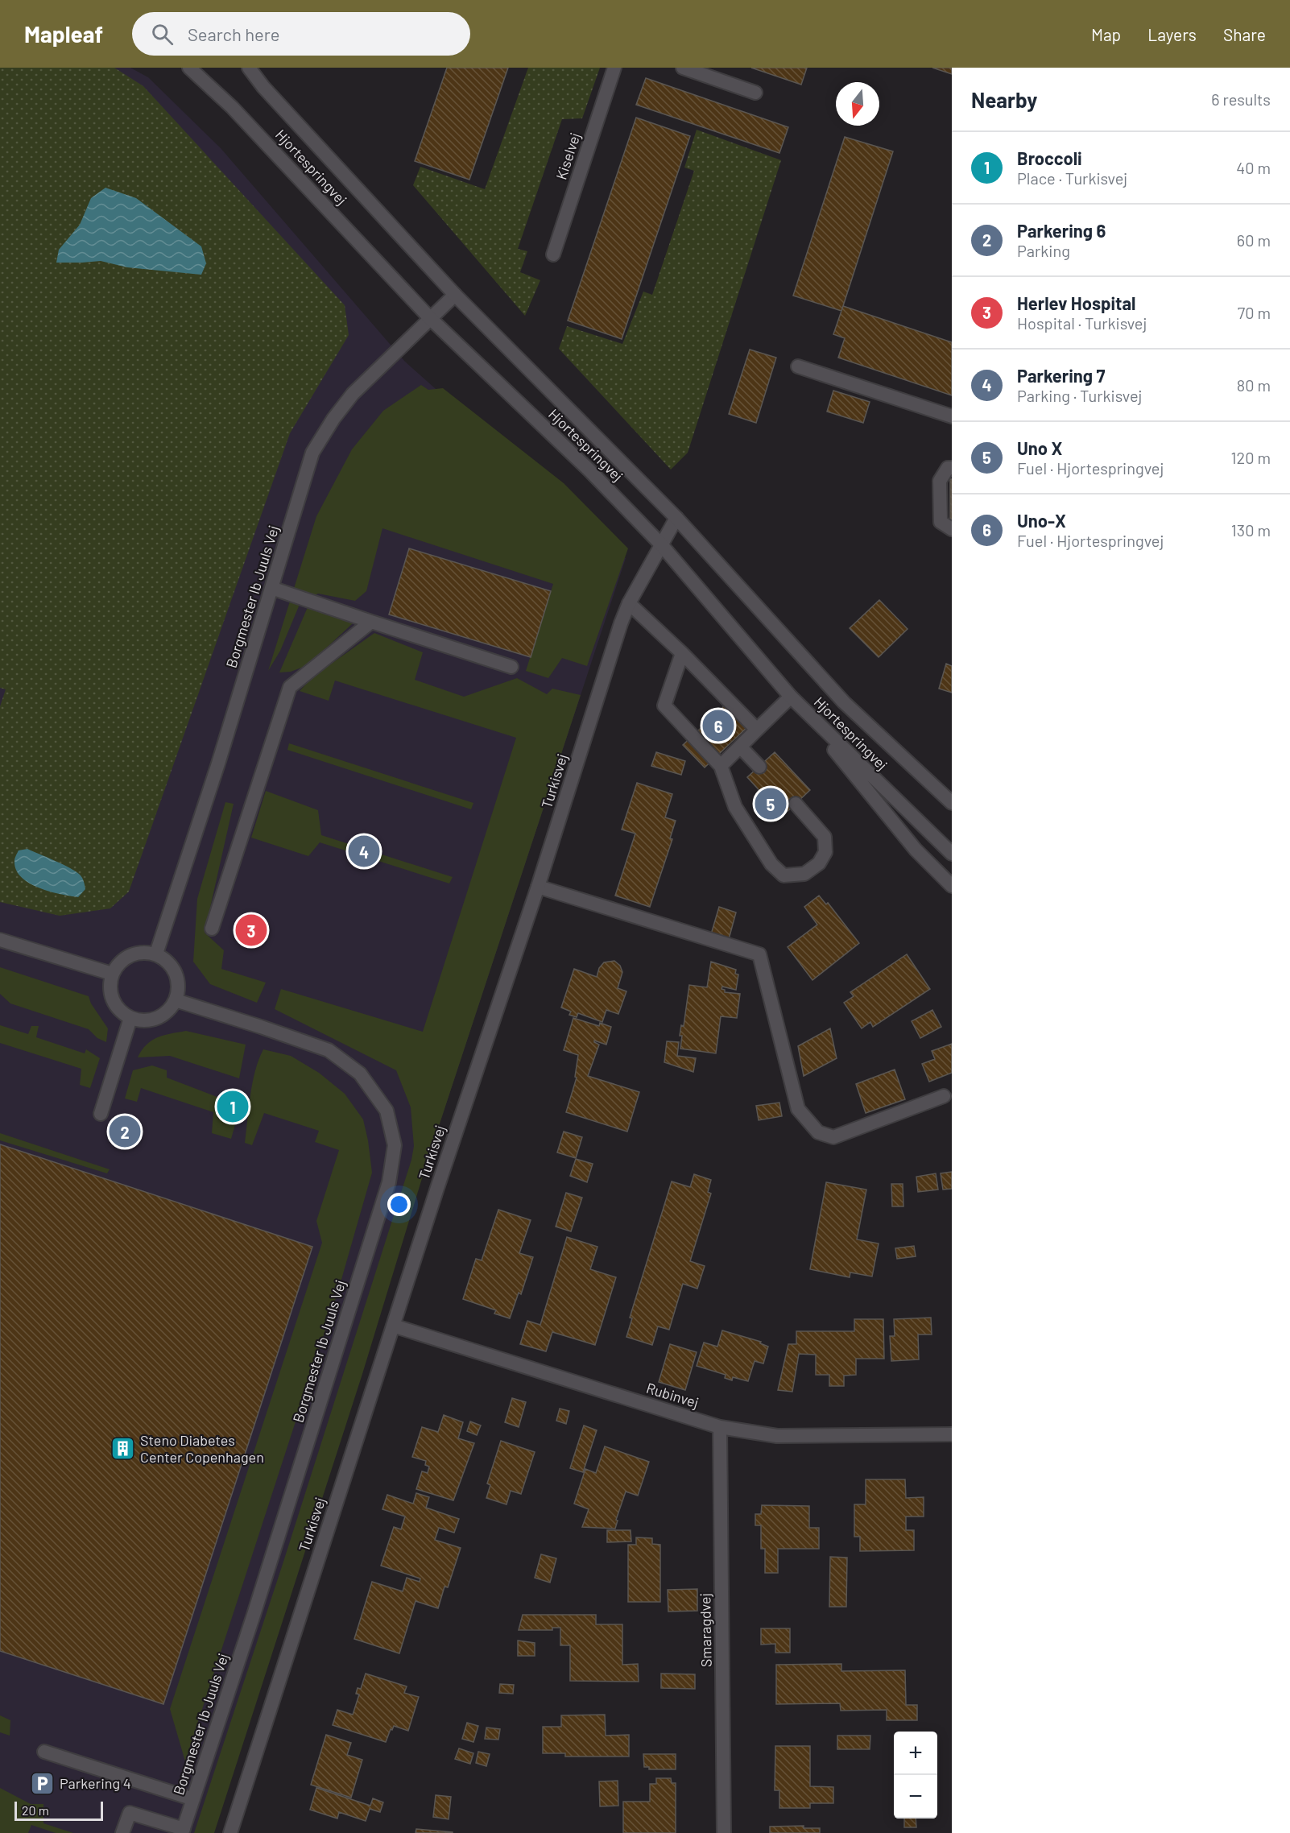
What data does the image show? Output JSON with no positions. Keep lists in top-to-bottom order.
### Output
{
  "streets": {
    "street": [
      "Kiselvej",
      "Hjortespringvej",
      "Borgmester Ib Juuls Vej",
      "Turkisvej",
      "Rubinvej",
      "Smaragdvej"
    ]
  },
  "crossings": [
    ["Hjortespringvej", "Borgmester Ib Juuls Vej"],
    ["Hjortespringvej", "Turkisvej"],
    ["Turkisvej", "Rubinvej"],
    ["Rubinvej", "Smaragdvej"]
  ],
  "places": {
    "building": ["Steno Diabetes Center Copenhagen"],
    "parking": ["Parkering 4"]
  },
  "scale_bar": "20 m",
  "north": "bottom",
  "page": {
    "header": "Mapleaf",
    "search": "Search here",
    "nav": ["Map", "Layers", "Share"],
    "heading": ["Nearby", "6 results"],
    "list": [
      {
        "mark": "1",
        "name": "Broccoli",
        "note": "Place · Turkisvej",
        "value": "40 m"
      },
      {
        "mark": "2",
        "name": "Parkering 6",
        "note": "Parking",
        "value": "60 m"
      },
      {
        "mark": "3",
        "name": "Herlev Hospital",
        "note": "Hospital · Turkisvej",
        "value": "70 m"
      },
      {
        "mark": "4",
        "name": "Parkering 7",
        "note": "Parking · Turkisvej",
        "value": "80 m"
      },
      {
        "mark": "5",
        "name": "Uno X",
        "note": "Fuel · Hjortespringvej",
        "value": "120 m"
      },
      {
        "mark": "6",
        "name": "Uno-X",
        "note": "Fuel · Hjortespringvej",
        "value": "130 m"
      }
    ],
    "pins": [
      "6",
      "5",
      "4",
      "3",
      "1",
      "2"
    ],
    "map_buttons": ["+", "−"],
    "scale": "20 m"
  }
}
